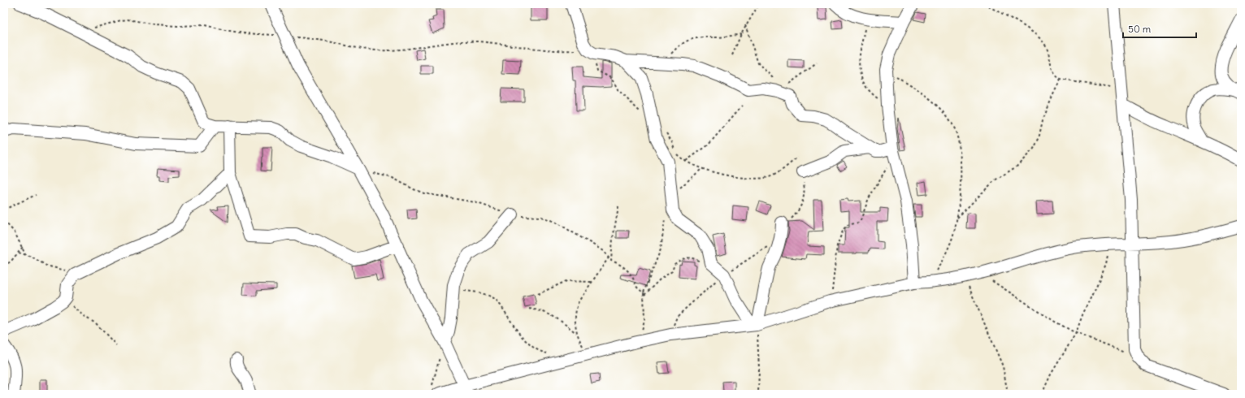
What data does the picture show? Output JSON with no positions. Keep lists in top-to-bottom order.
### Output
{
  "scale_bar": "50 m"
}
